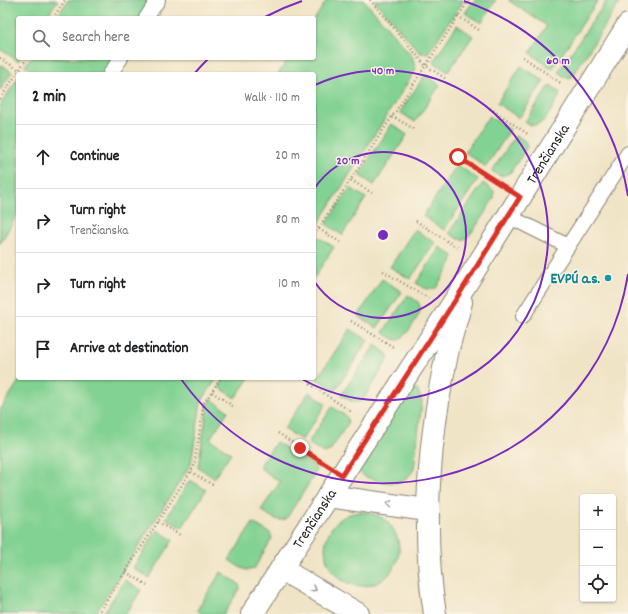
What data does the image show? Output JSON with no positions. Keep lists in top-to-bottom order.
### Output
{
  "streets": {
    "street": ["Trenčianska"]
  },
  "places": ["EVPÚ a.s."],
  "page": {
    "search": "Search here",
    "heading": ["2 min", "Walk · 110 m"],
    "list": [
      ["Continue", "20 m"],
      ["Turn right", "Trenčianska", "80 m"],
      ["Turn right", "10 m"],
      "Arrive at destination"
    ],
    "map_buttons": ["+", "−"]
  },
  "rings": ["60 m", "40 m", "20 m"]
}
